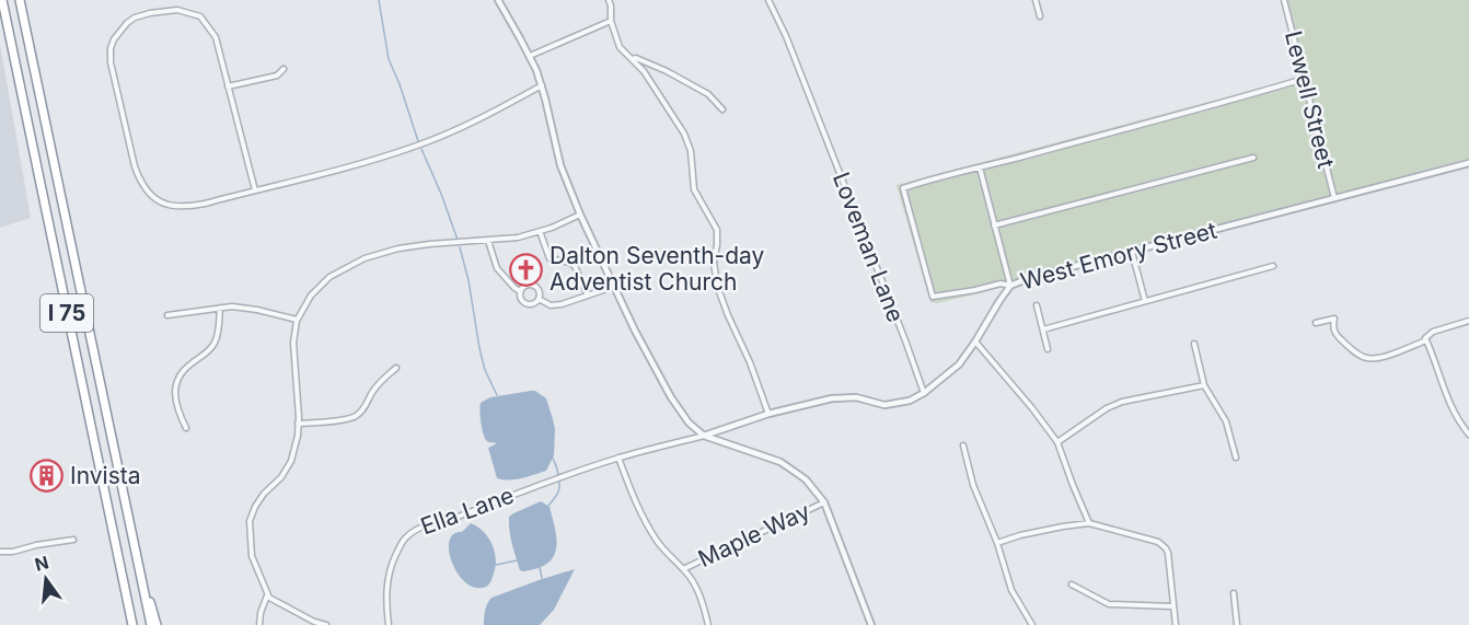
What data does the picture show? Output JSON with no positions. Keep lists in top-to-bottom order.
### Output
{
  "streets": {
    "highway": ["I 75"],
    "street": [
      "Lewell Street",
      "Loveman Lane",
      "West Emory Street",
      "Ella Lane",
      "Maple Way"
    ]
  },
  "crossings": [
    ["Lewell Street", "West Emory Street"],
    ["Loveman Lane", "West Emory Street"],
    ["West Emory Street", "Ella Lane"]
  ],
  "places": {
    "church": ["Dalton Seventh-day Adventist Church"],
    "building": ["Invista"]
  },
  "north": "top"
}
